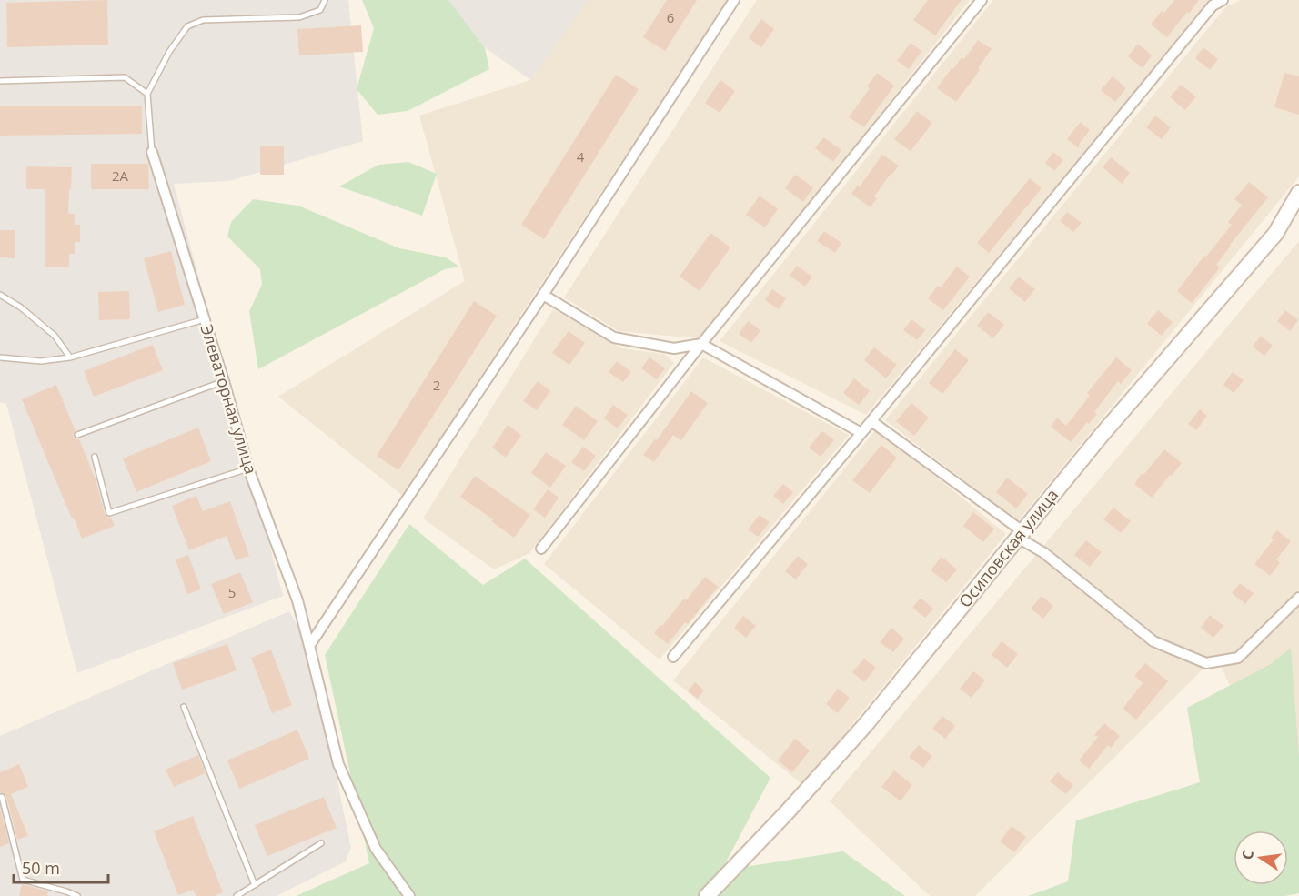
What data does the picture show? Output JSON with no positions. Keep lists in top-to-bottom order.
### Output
{
  "streets": {
    "street": ["Элеваторная улица", "Осиповская улица"]
  },
  "house_numbers": [
    "6",
    "4",
    "2А",
    "2",
    "5"
  ],
  "scale_bar": "50 m",
  "north": "left"
}
